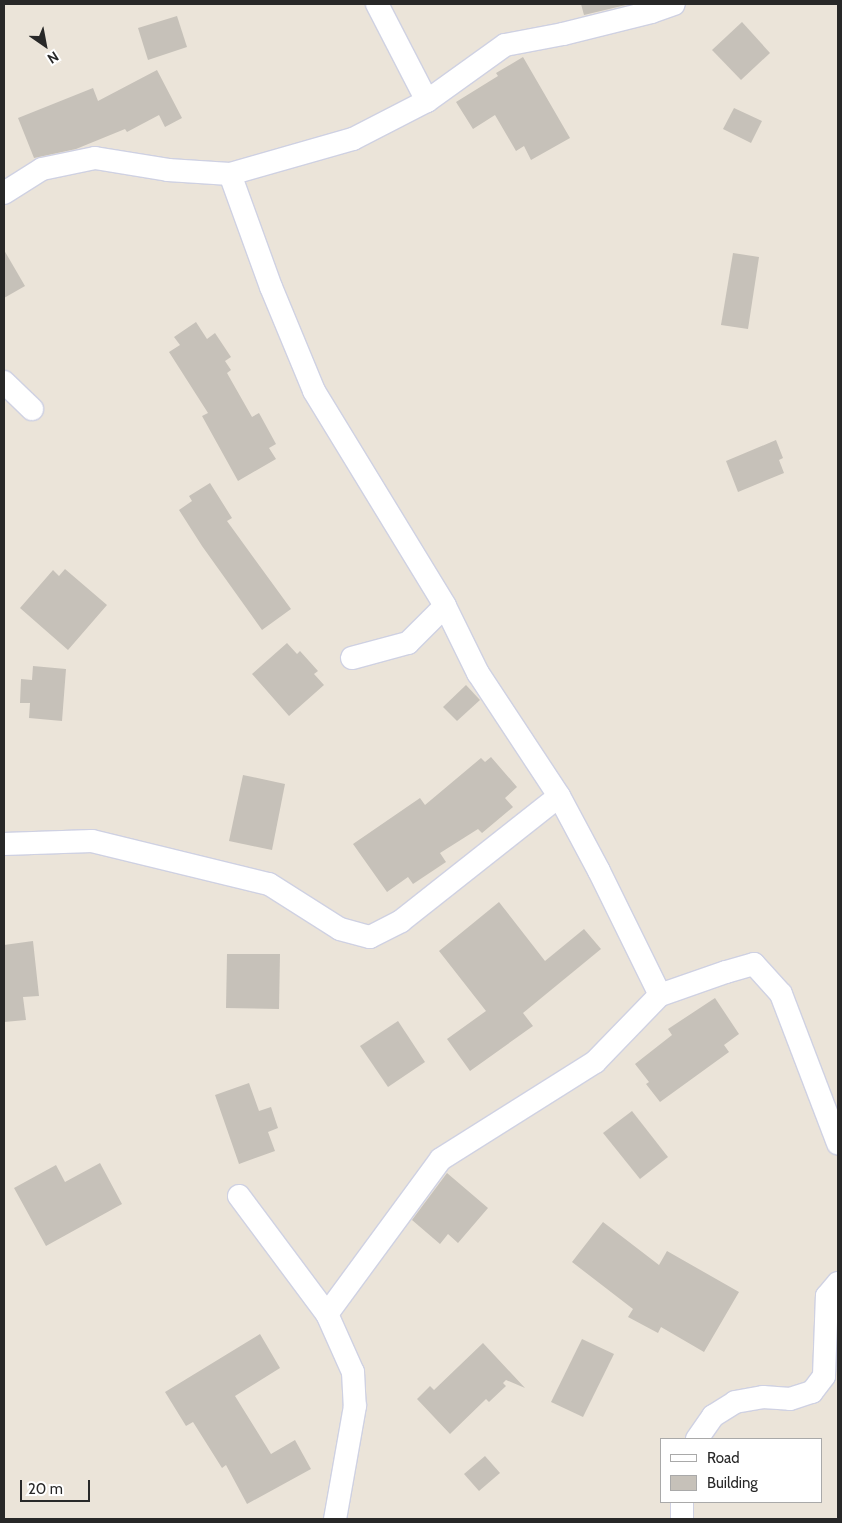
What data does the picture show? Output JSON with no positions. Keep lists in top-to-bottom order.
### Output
{
  "legend": ["Road", "Building"],
  "scale_bar": "20 m",
  "north": "bottom right"
}
